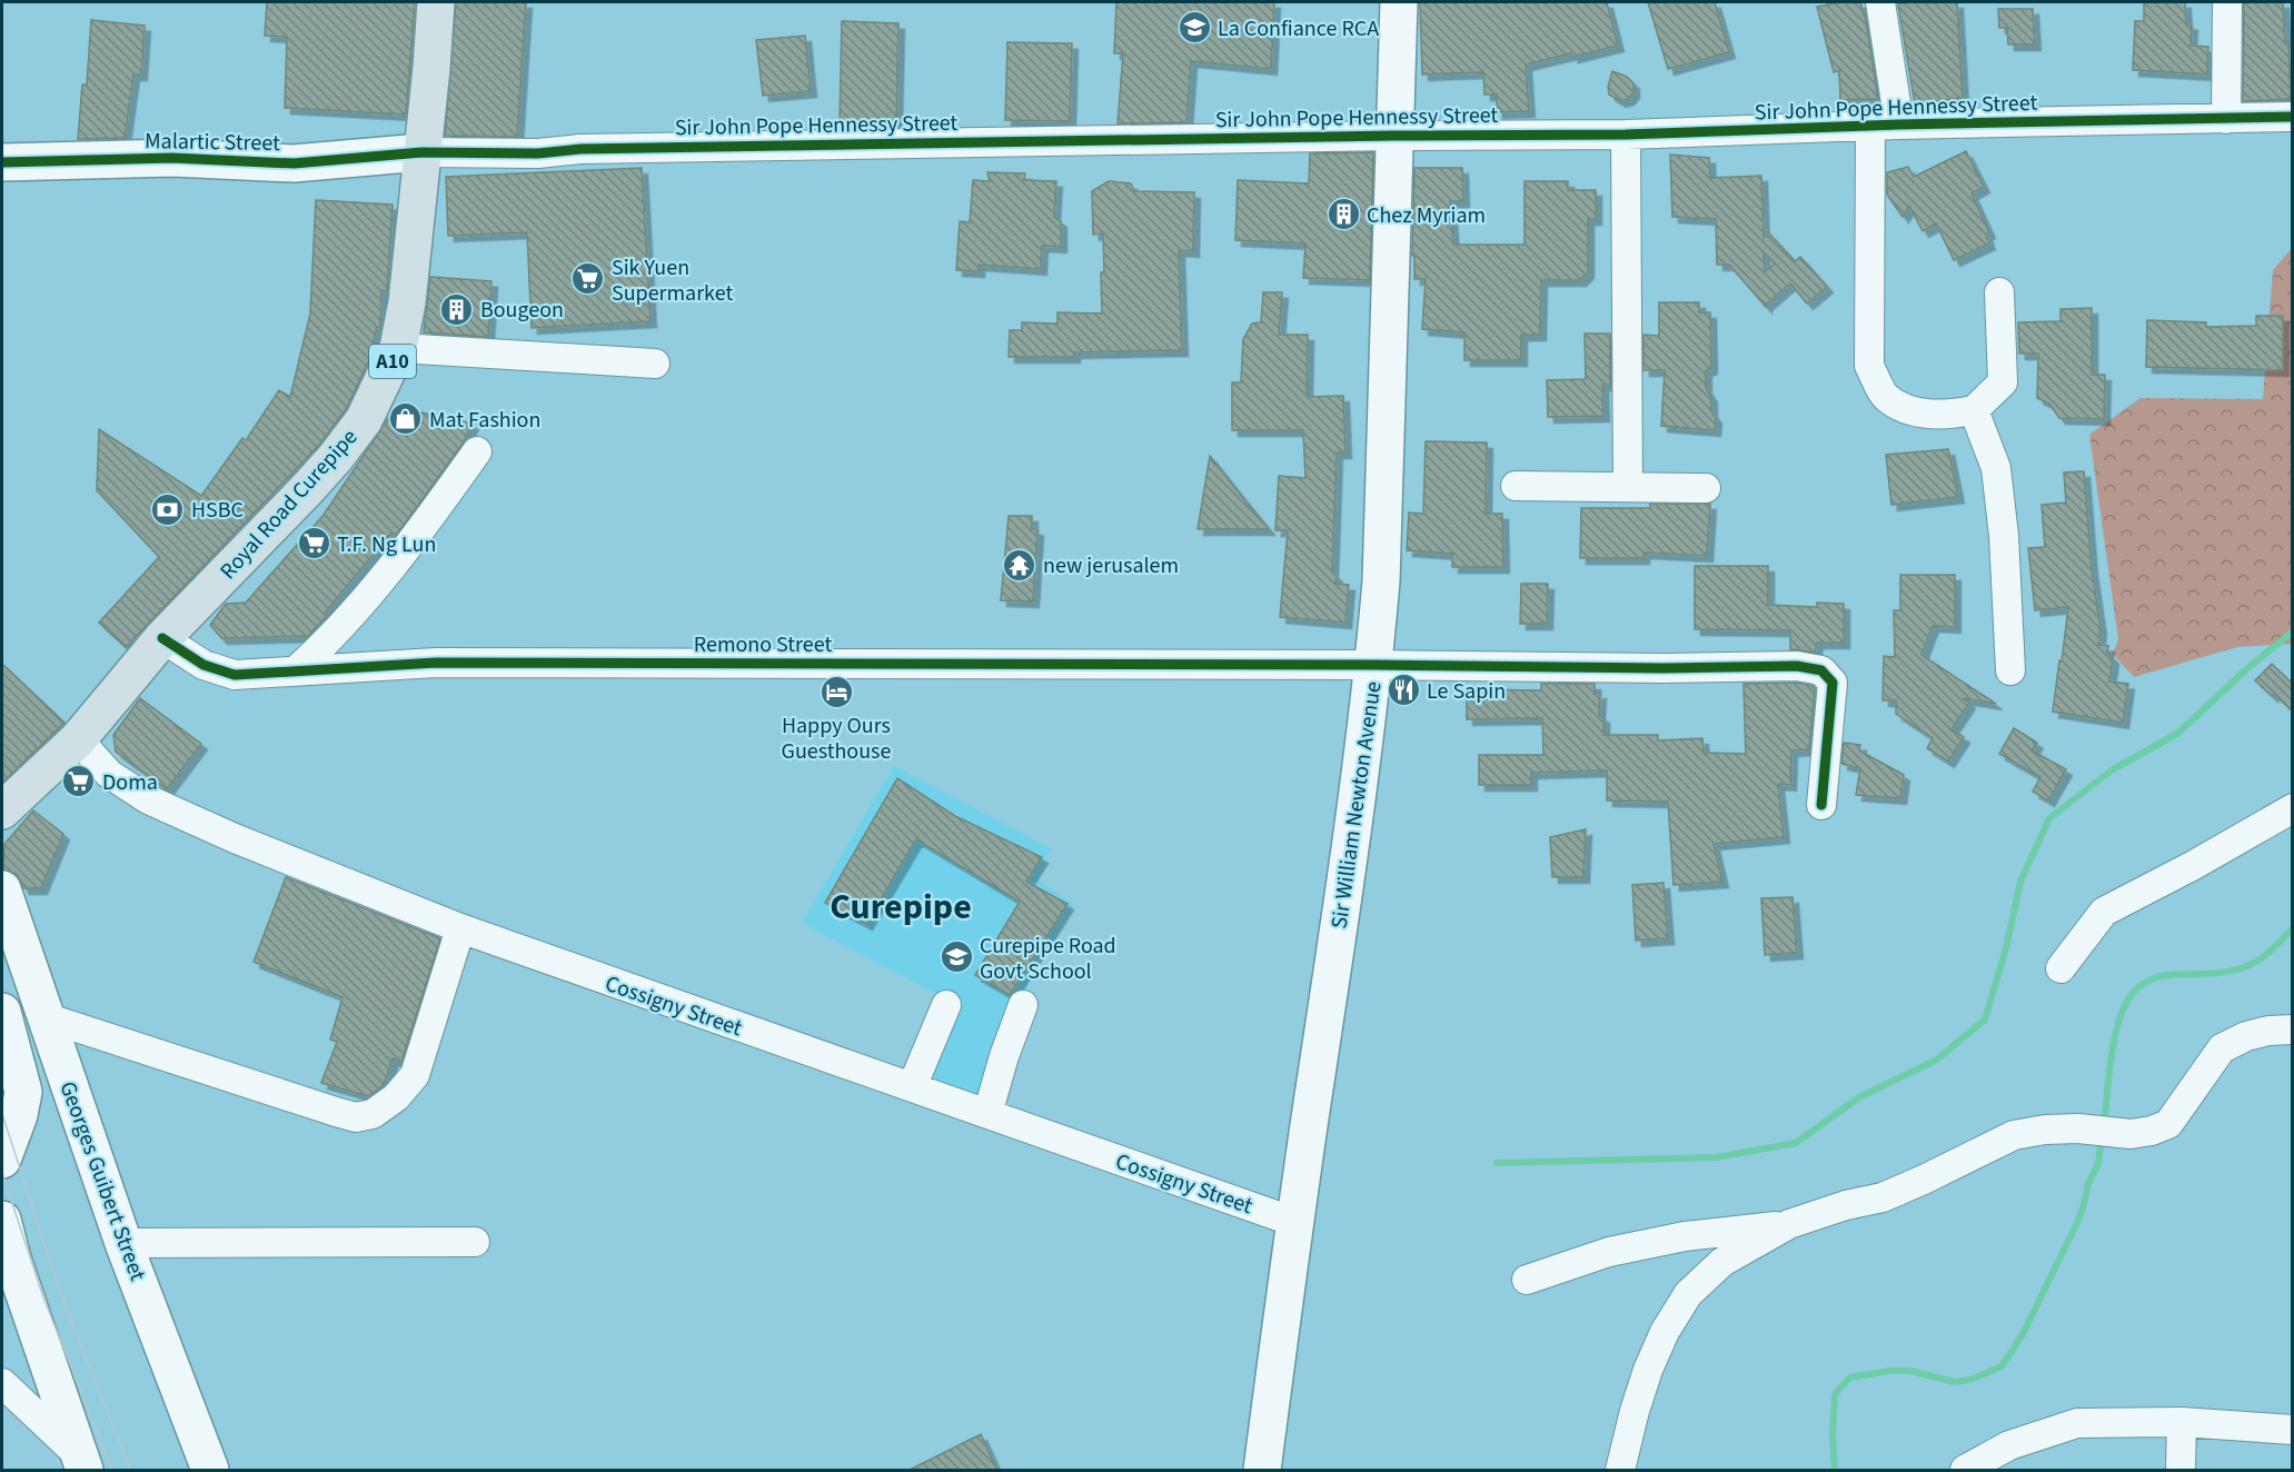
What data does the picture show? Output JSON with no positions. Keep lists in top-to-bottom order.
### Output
{
  "streets": {
    "main road": ["A10", "Royal Road Curepipe"],
    "street": [
      "Sir John Pope Hennessy Street",
      "Malartic Street",
      "Remono Street",
      "Sir William Newton Avenue",
      "Cossigny Street",
      "Georges Guibert Street"
    ]
  },
  "crossings": [
    ["Sir John Pope Hennessy Street", "Malartic Street"],
    ["Sir John Pope Hennessy Street", "Royal Road Curepipe"],
    ["Sir John Pope Hennessy Street", "Sir William Newton Avenue"],
    ["Malartic Street", "Royal Road Curepipe"],
    ["Royal Road Curepipe", "Remono Street"],
    ["Royal Road Curepipe", "Cossigny Street"],
    ["Remono Street", "Sir William Newton Avenue"],
    ["Sir William Newton Avenue", "Cossigny Street"]
  ],
  "districts": ["Curepipe"],
  "places": {
    "school or university": ["La Confiance RCA", "Curepipe Road Govt School"],
    "building": ["Chez Myriam", "Bougeon"],
    "supermarket": ["Sik Yuen Supermarket", "T.F. Ng Lun", "Doma"],
    "shop": ["Mat Fashion"],
    "bank": ["HSBC"],
    "temple": ["new jerusalem"],
    "restaurant": ["Le Sapin"],
    "hotel": ["Happy Ours Guesthouse"]
  }
}
